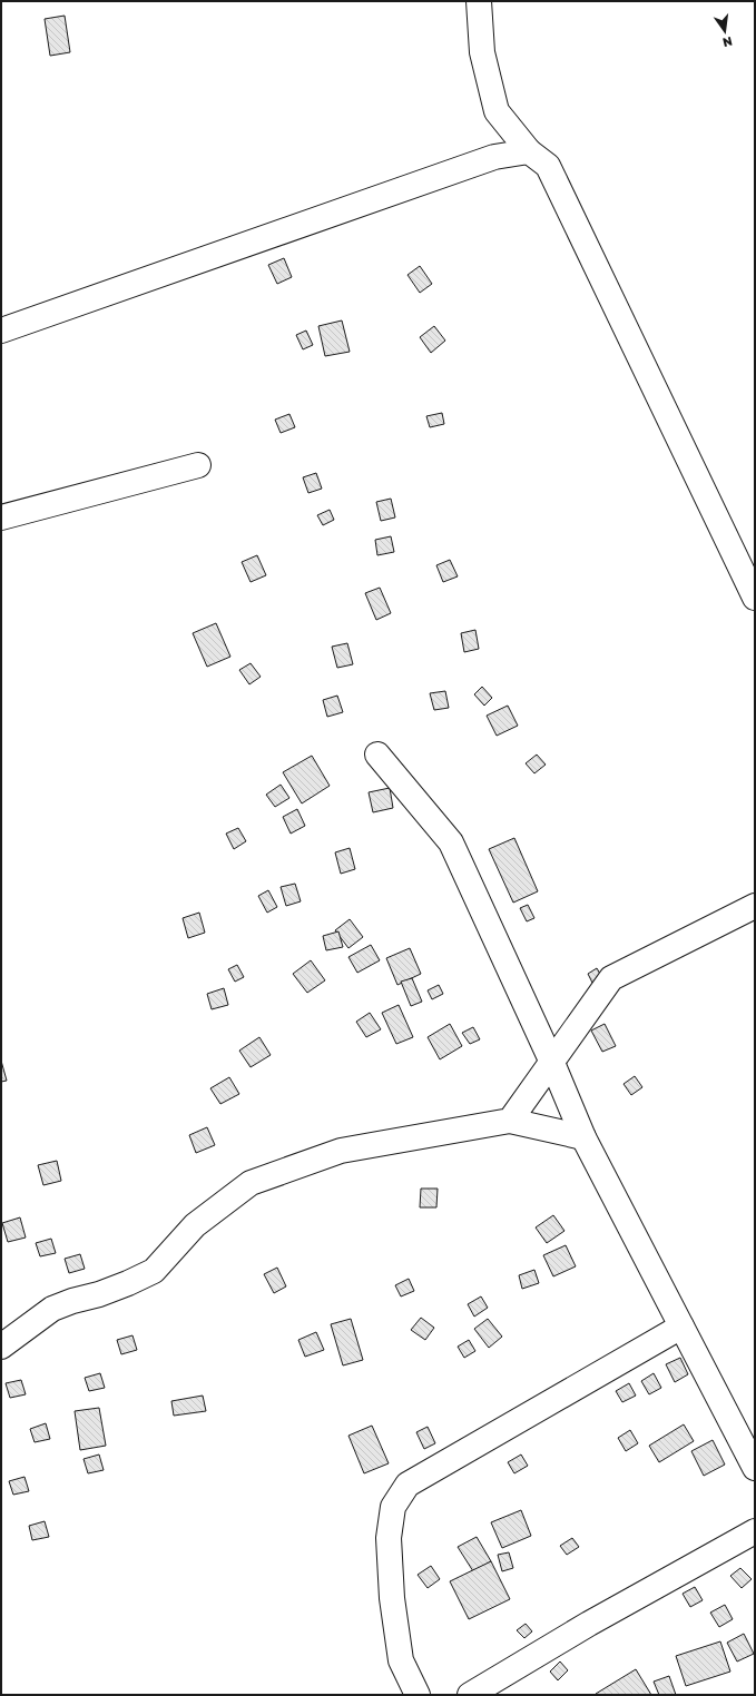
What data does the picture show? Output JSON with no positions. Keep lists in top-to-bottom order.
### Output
{
  "north": "bottom"
}
